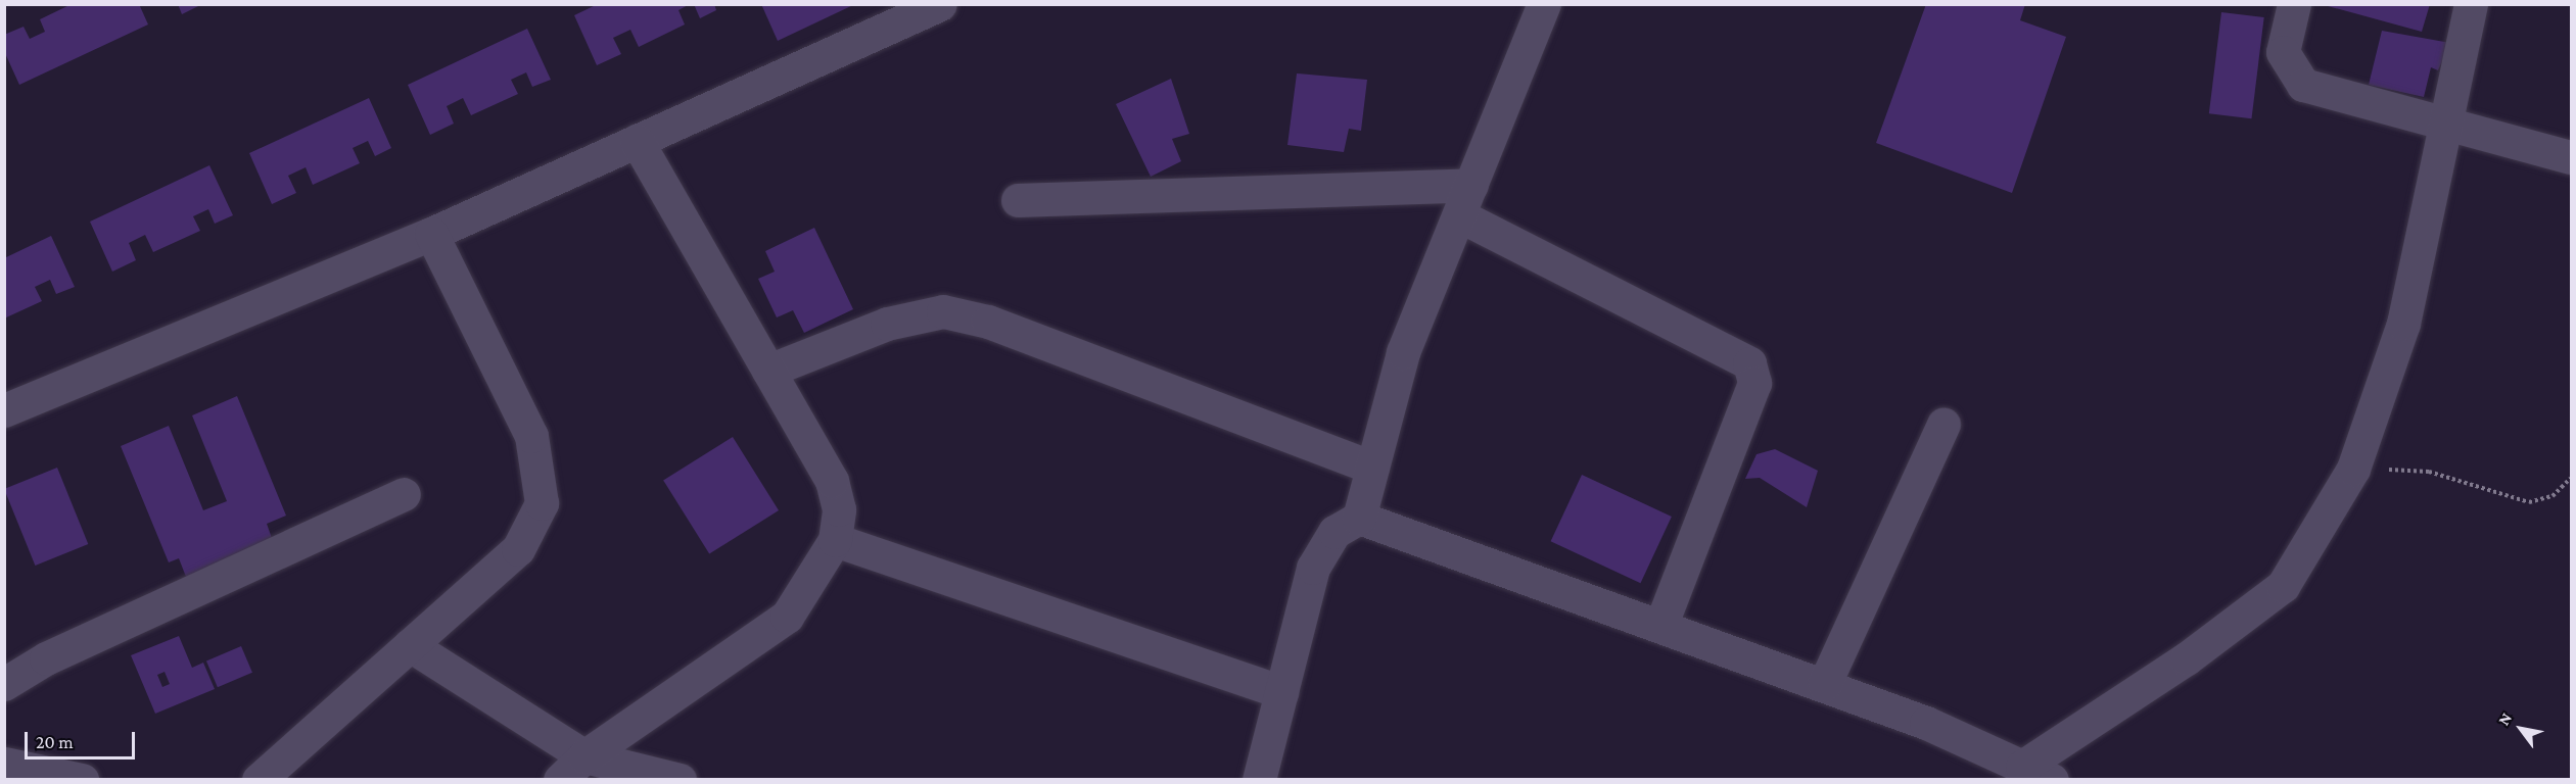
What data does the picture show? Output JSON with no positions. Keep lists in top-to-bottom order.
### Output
{
  "scale_bar": "20 m",
  "north": "top left"
}
